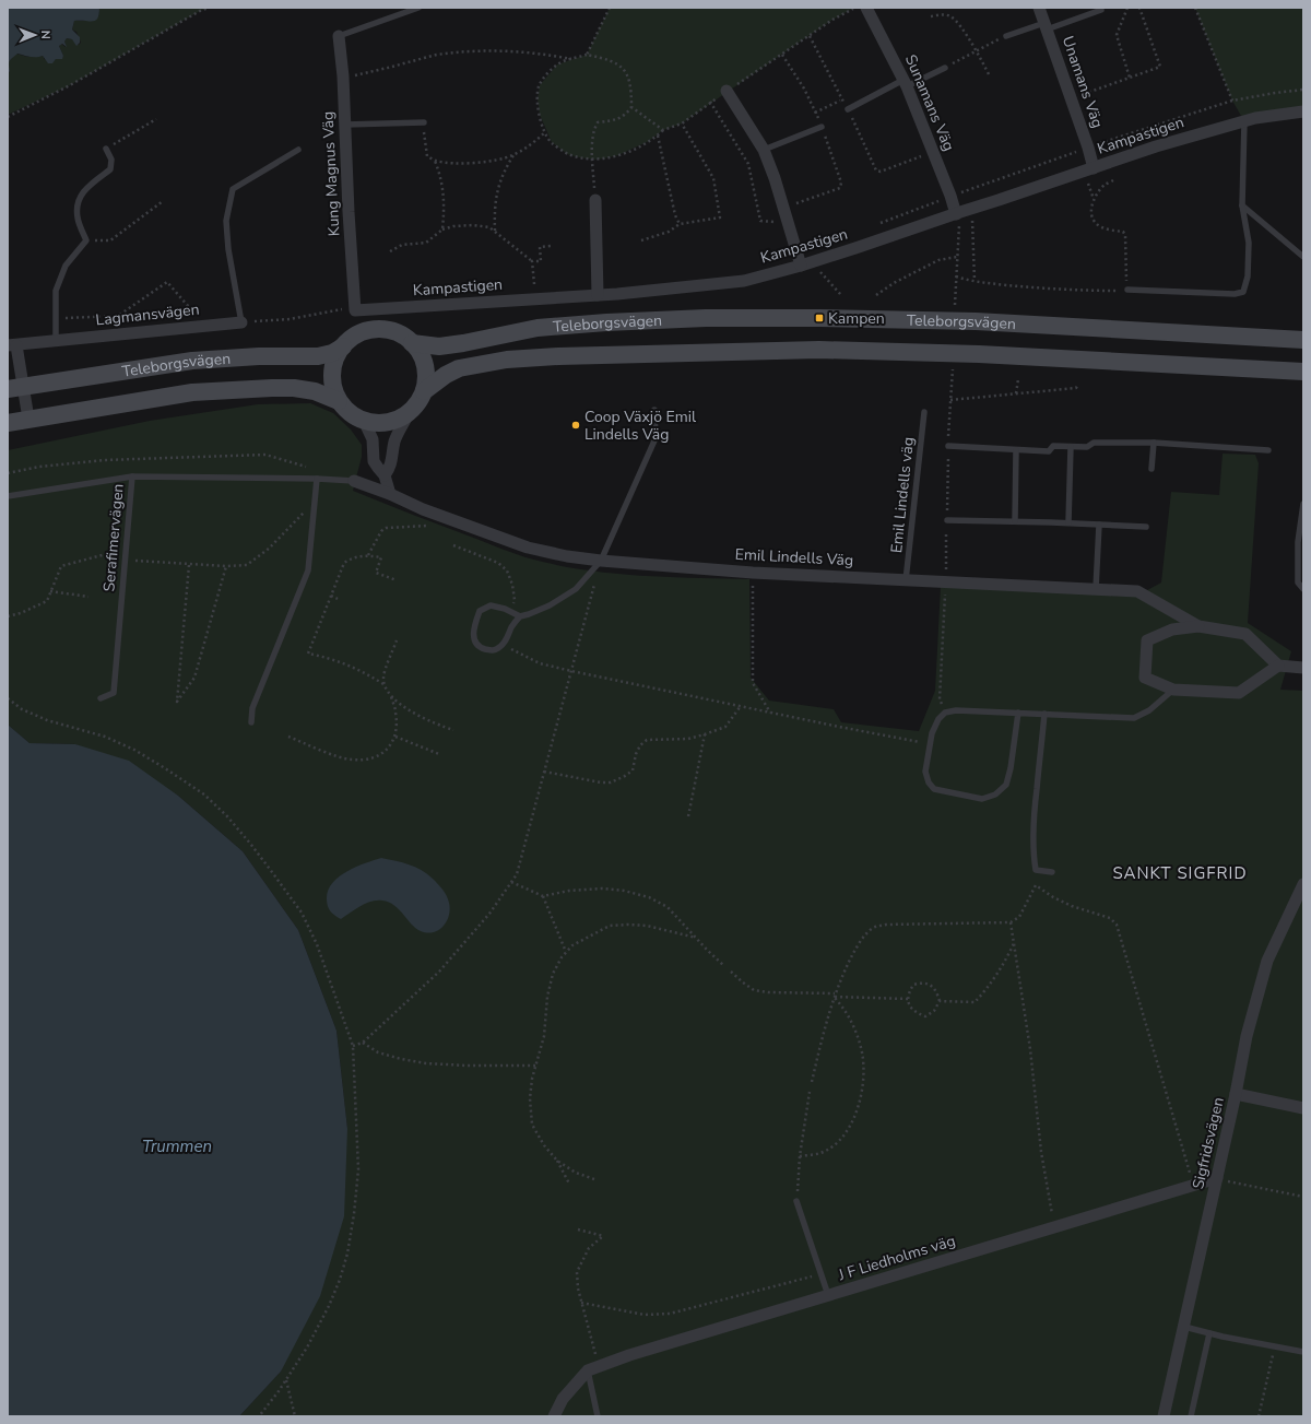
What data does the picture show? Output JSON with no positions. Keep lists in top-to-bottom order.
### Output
{
  "streets": {
    "main road": ["Teleborgsvägen"],
    "street": [
      "Unamans Väg",
      "Sunamans Väg",
      "Kampastigen",
      "Kung Magnus Väg",
      "Lagmansvägen",
      "Emil Lindells Väg",
      "Sigfridsvägen",
      "J F Liedholms väg"
    ],
    "lane": ["Emil Lindells väg", "Serafimervägen"]
  },
  "crossings": [
    ["Unamans Väg", "Kampastigen"],
    ["Sunamans Väg", "Kampastigen"],
    ["Kampastigen", "Kung Magnus Väg"],
    ["Lagmansvägen", "Teleborgsvägen"],
    ["Emil Lindells väg", "Emil Lindells Väg"],
    ["Serafimervägen", "Emil Lindells Väg"],
    ["Sigfridsvägen", "J F Liedholms väg"]
  ],
  "districts": ["SANKT SIGFRID"],
  "water": ["Trummen"],
  "places": {
    "transit": ["Kampen"],
    "other": ["Coop Växjö Emil Lindells Väg"]
  },
  "north": "right"
}
